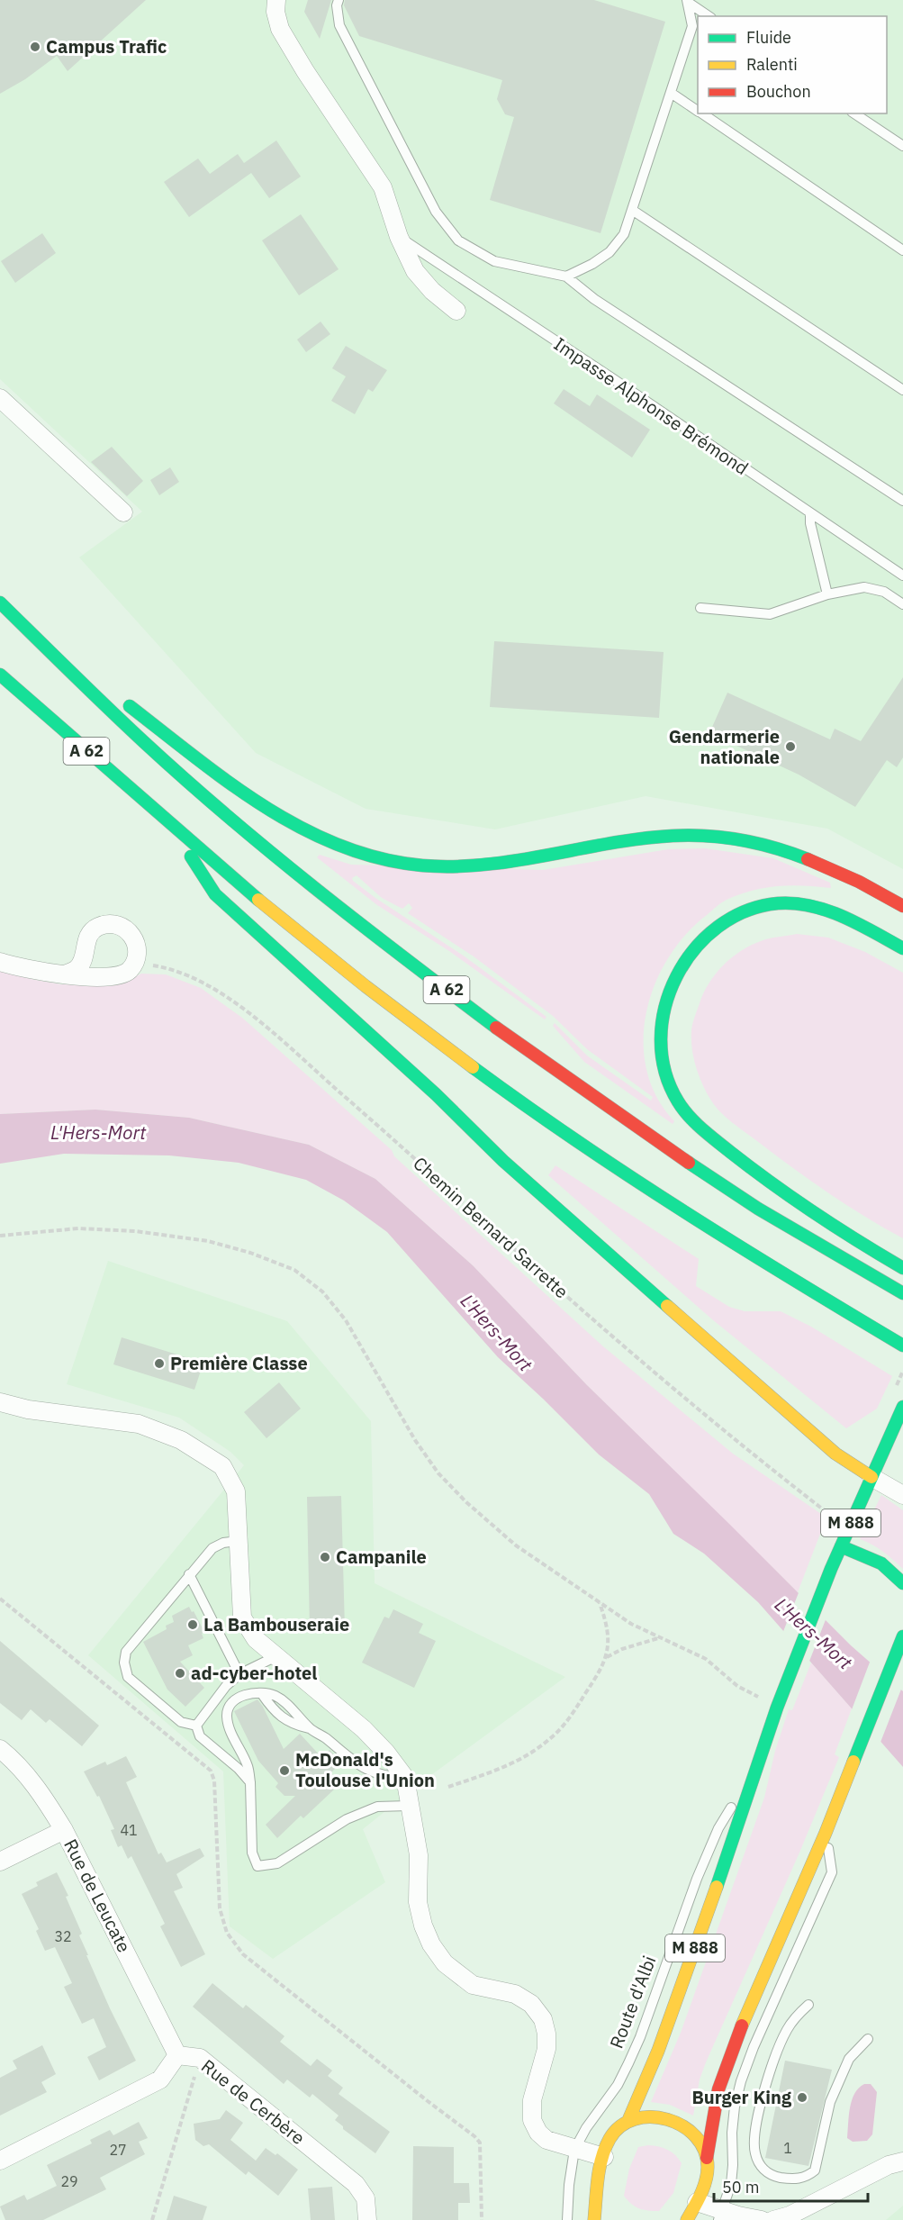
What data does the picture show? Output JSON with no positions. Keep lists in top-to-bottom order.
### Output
{
  "streets": {
    "main road": ["A 62", "M 888", "Route d'Albi"],
    "street": ["Rue de Leucate", "Rue de Cerbère"],
    "lane": ["Impasse Alphonse Brémond"],
    "path": ["Chemin Bernard Sarrette"]
  },
  "crossings": [
    ["Rue de Leucate", "Rue de Cerbère"]
  ],
  "water": ["L'Hers-Mort"],
  "places": [
    "Campus Trafic",
    "Gendarmerie nationale",
    "Première Classe",
    "Campanile",
    "La Bambouseraie",
    "ad-cyber-hotel",
    "McDonald's Toulouse l'Union",
    "Burger King"
  ],
  "house_numbers": [
    "41",
    "32",
    "1",
    "27",
    "29"
  ],
  "legend": ["Fluide", "Ralenti", "Bouchon"],
  "scale_bar": "50 m"
}
